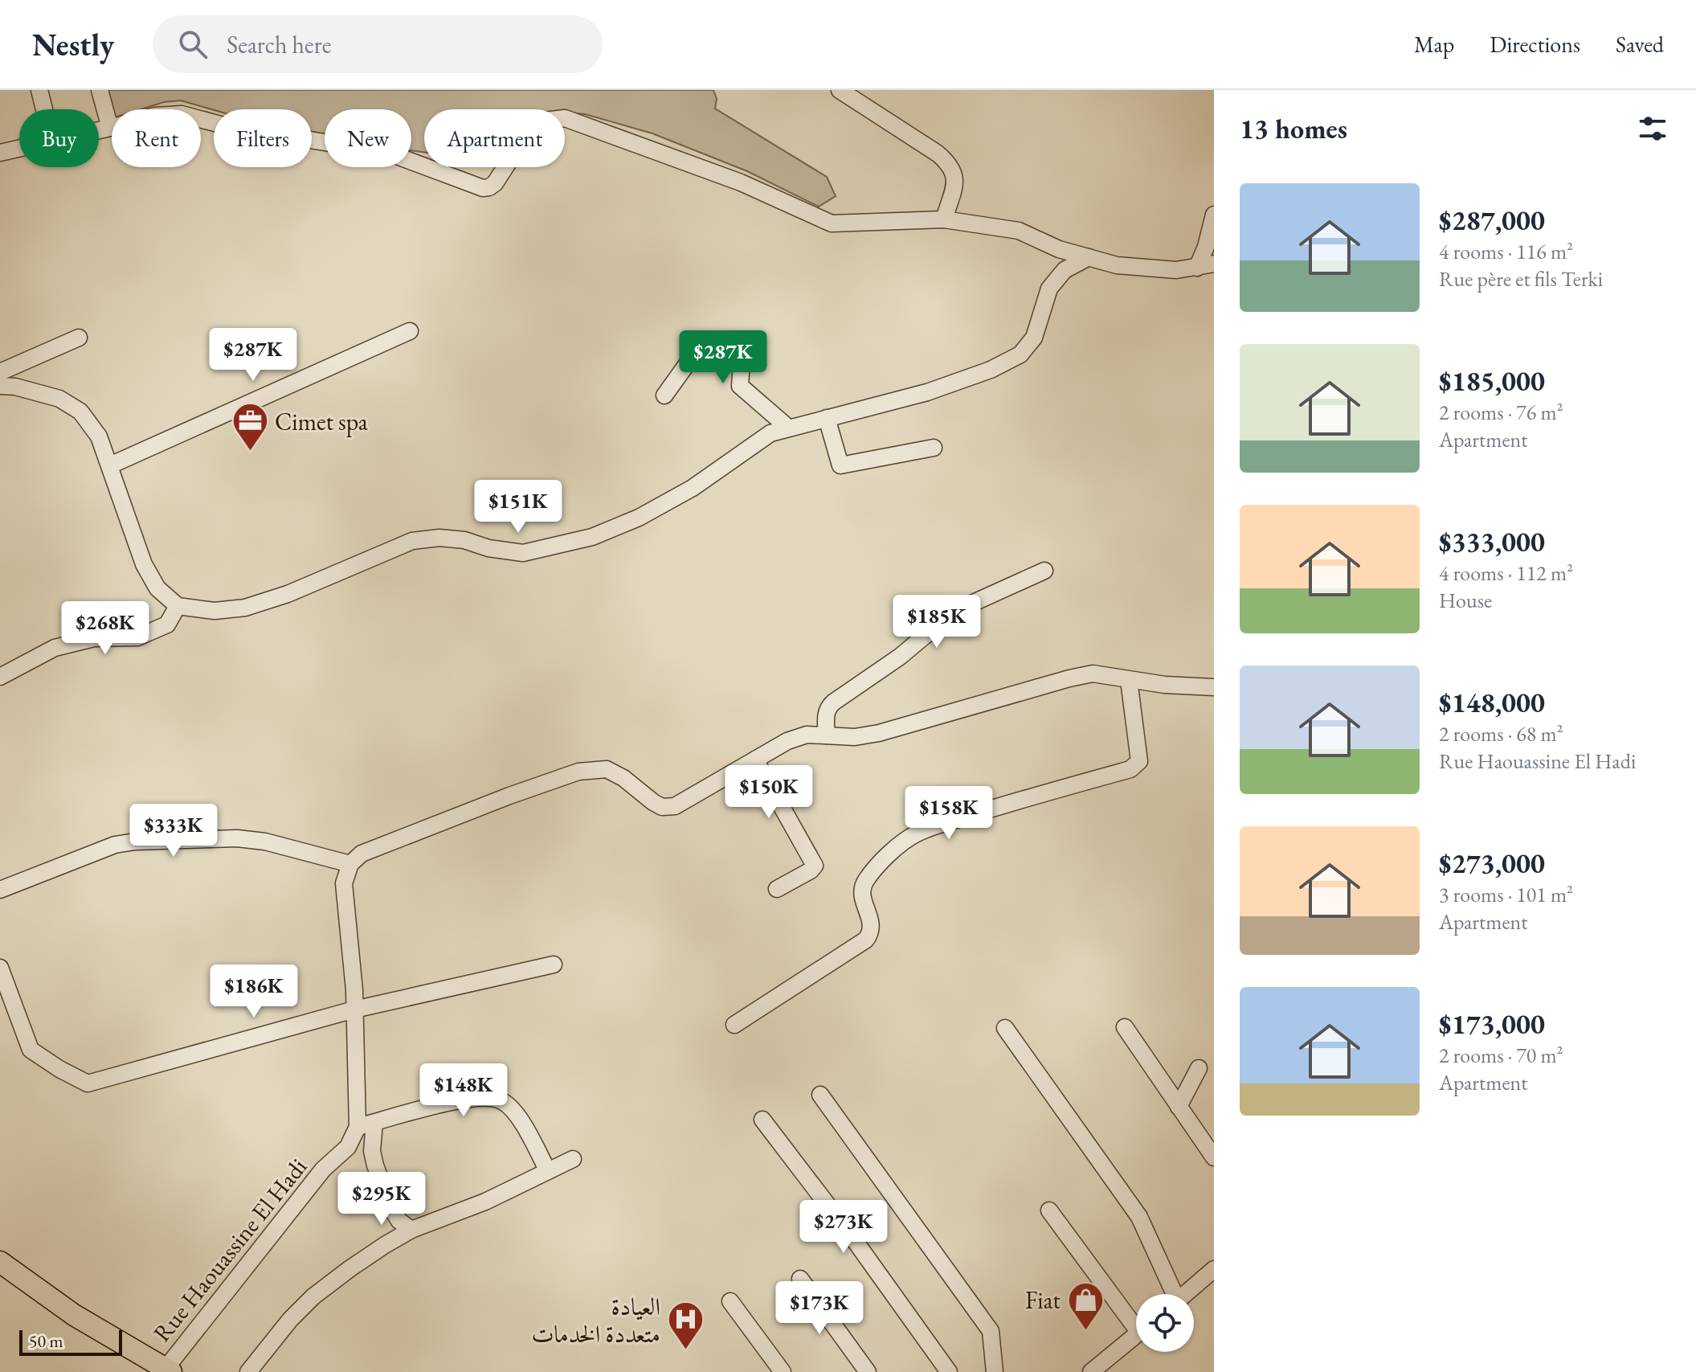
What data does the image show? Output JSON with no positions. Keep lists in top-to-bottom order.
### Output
{
  "streets": {
    "street": ["Rue Haouassine El Hadi"]
  },
  "places": {
    "office": ["Cimet spa"],
    "shop": ["Fiat"],
    "hospital": ["العيادة متعددة الخدمات"]
  },
  "scale_bar": "50 m",
  "page": {
    "header": "Nestly",
    "search": "Search here",
    "nav": ["Map", "Directions", "Saved"],
    "heading": "13 homes",
    "chip": [
      "Buy",
      "Rent",
      "Filters",
      "New",
      "Apartment"
    ],
    "list": [
      {
        "name": "$287,000",
        "note": "4 rooms · 116 m² · Rue père et fils Terki"
      },
      {
        "name": "$185,000",
        "note": "2 rooms · 76 m² · Apartment"
      },
      {
        "name": "$333,000",
        "note": "4 rooms · 112 m² · House"
      },
      {
        "name": "$148,000",
        "note": "2 rooms · 68 m² · Rue Haouassine El Hadi"
      },
      {
        "name": "$273,000",
        "note": "3 rooms · 101 m² · Apartment"
      },
      {
        "name": "$173,000",
        "note": "2 rooms · 70 m² · Apartment"
      }
    ],
    "price": [
      "$287K",
      "$287K",
      "$151K",
      "$185K",
      "$268K",
      "$150K",
      "$158K",
      "$333K",
      "$186K",
      "$148K",
      "$295K",
      "$273K",
      "$173K"
    ],
    "scale": "50 m"
  }
}
